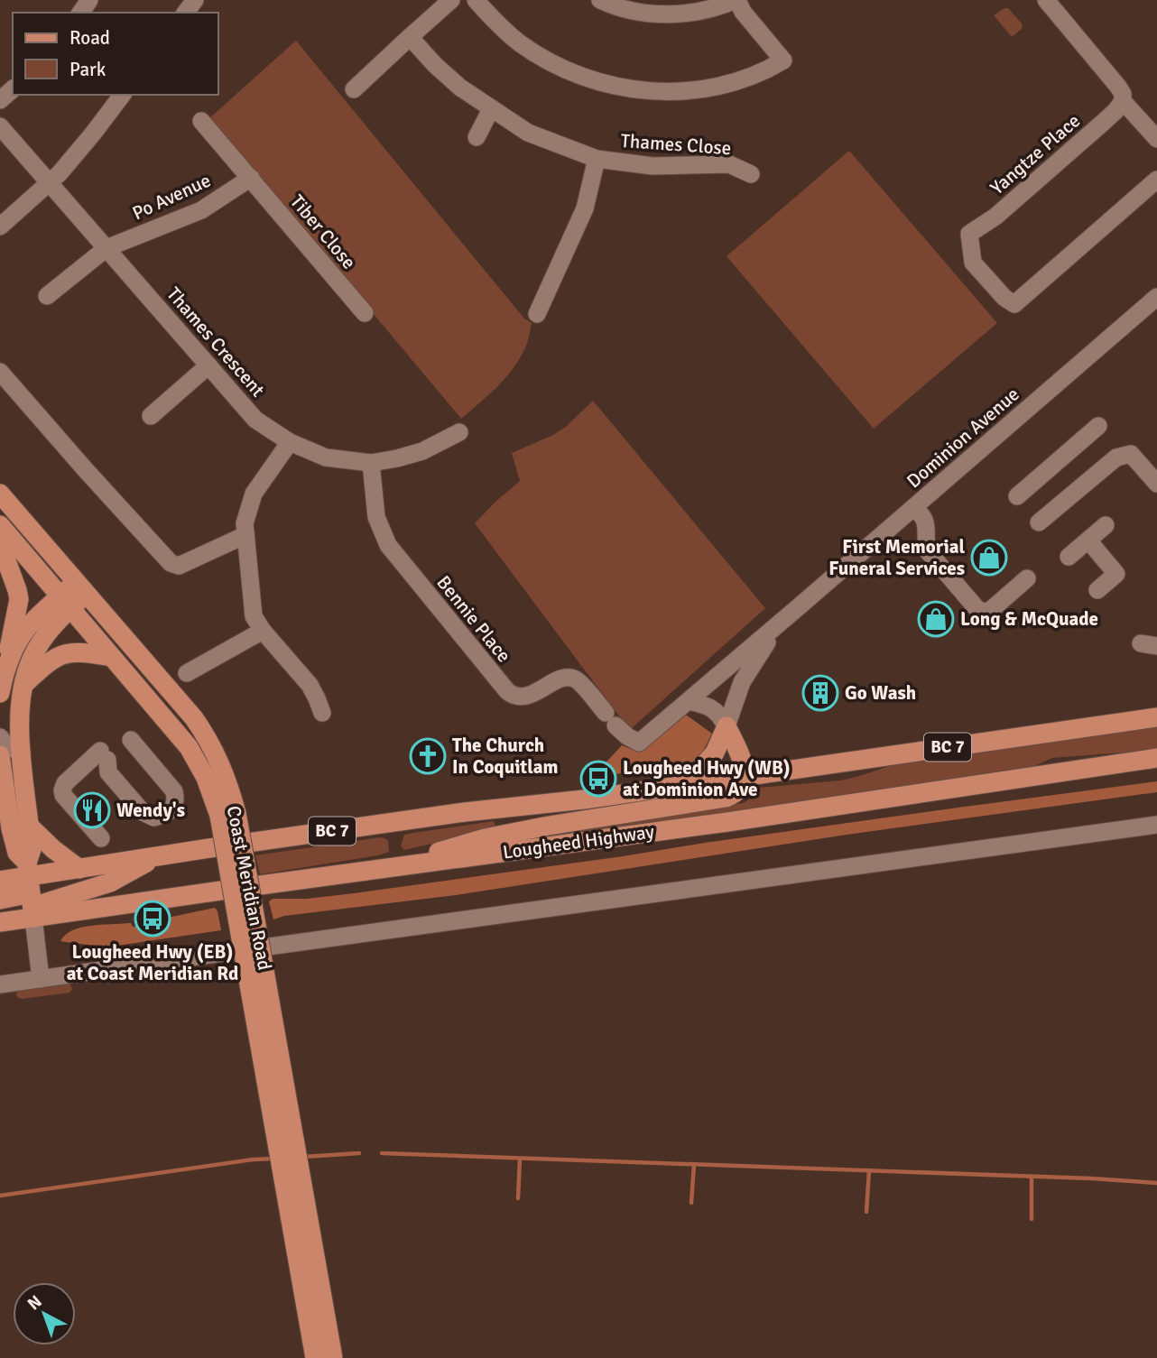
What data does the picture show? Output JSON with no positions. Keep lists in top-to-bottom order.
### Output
{
  "streets": {
    "main road": ["BC 7", "Lougheed Highway", "Coast Meridian Road"],
    "street": [
      "Thames Close",
      "Yangtze Place",
      "Po Avenue",
      "Tiber Close",
      "Thames Crescent",
      "Dominion Avenue",
      "Bennie Place"
    ]
  },
  "crossings": [
    ["Po Avenue", "Tiber Close"],
    ["Po Avenue", "Thames Crescent"],
    ["Thames Crescent", "Bennie Place"],
    ["Dominion Avenue", "Bennie Place"]
  ],
  "places": {
    "shop": ["First Memorial Funeral Services", "Long & McQuade"],
    "building": ["Go Wash"],
    "church": ["The Church In Coquitlam"],
    "bus stop": ["Lougheed Hwy (WB) at Dominion Ave", "Lougheed Hwy (EB) at Coast Meridian Rd"],
    "restaurant": ["Wendy's"]
  },
  "legend": ["Road", "Park"],
  "north": "top left"
}
